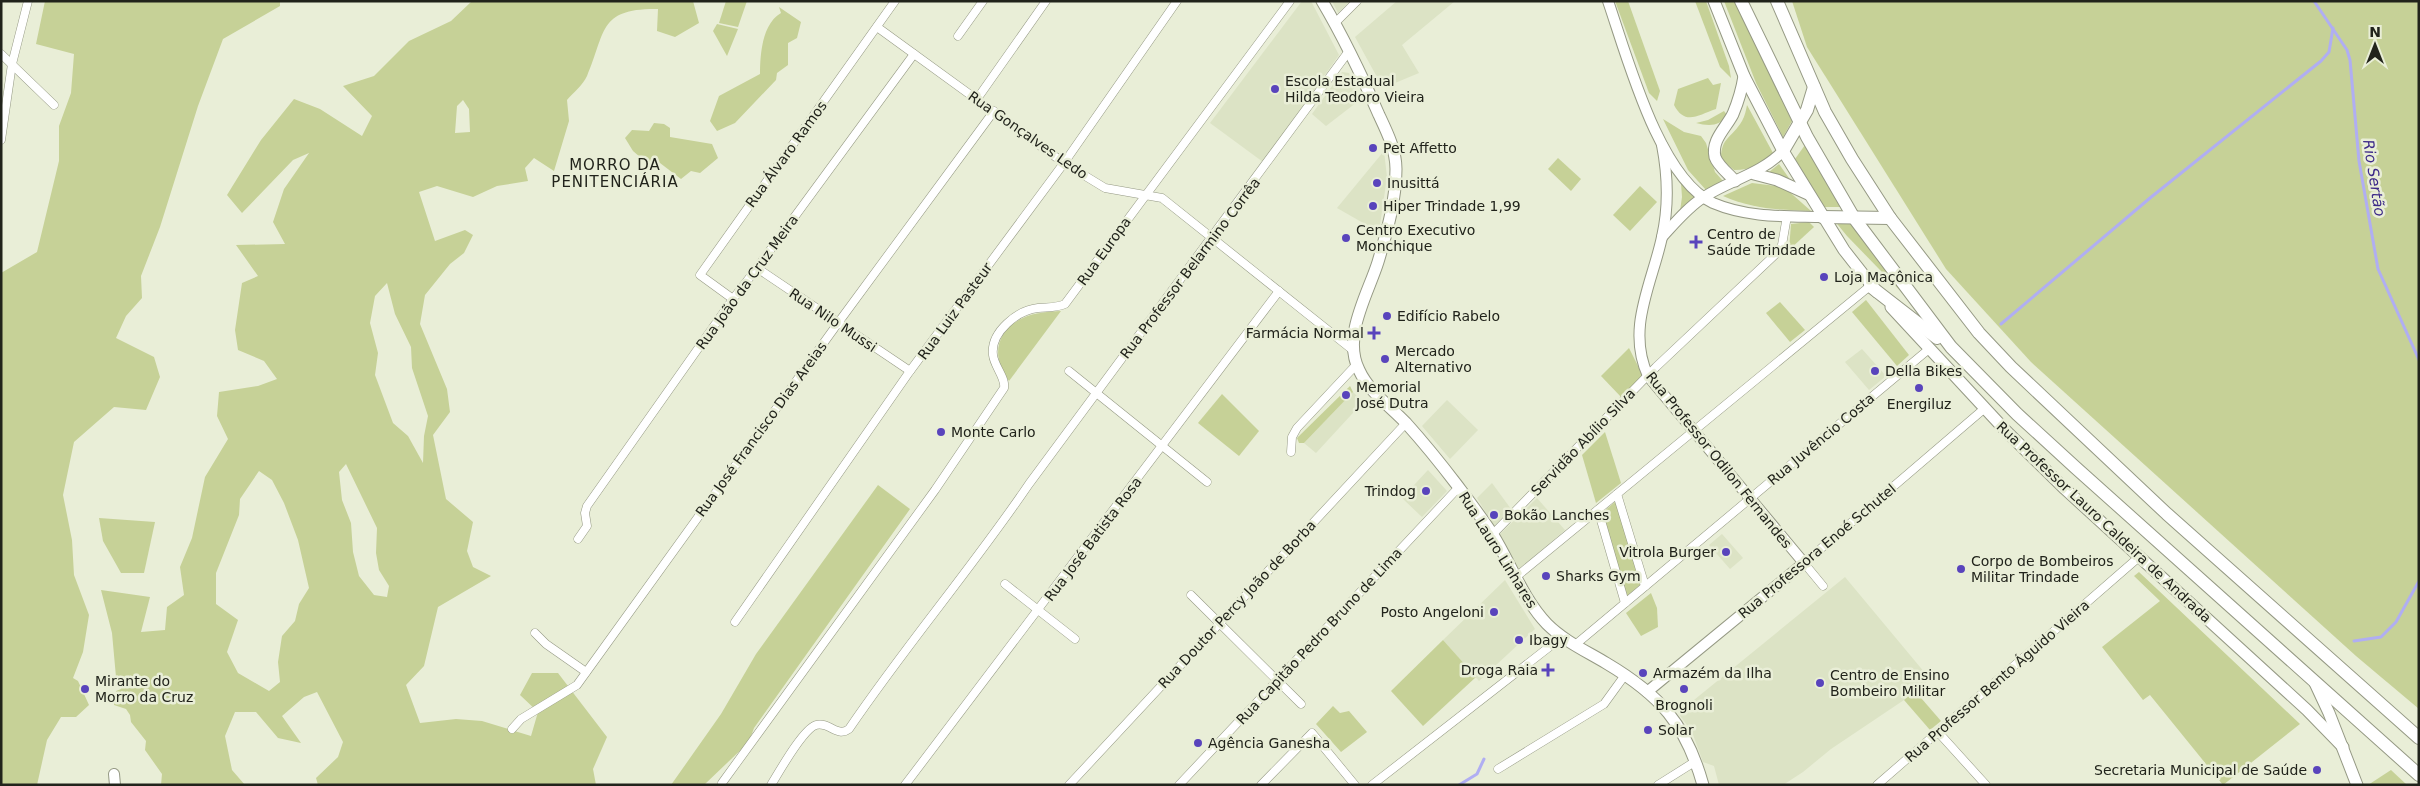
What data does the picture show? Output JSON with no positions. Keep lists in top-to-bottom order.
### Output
{
  "streets": {
    "main road": ["Rua Professor Lauro Caldeira de Andrada", "Rua Lauro Linhares"],
    "street": [
      "Rua Gonçalves Ledo",
      "Rua Álvaro Ramos",
      "Rua Europa",
      "Rua Professor Belarmino Corrêa",
      "Rua João da Cruz Meira",
      "Rua Luiz Pasteur",
      "Rua Nilo Mussi",
      "Rua José Francisco Dias Areias",
      "Rua Juvêncio Costa",
      "Servidão Abílio Silva",
      "Rua Professor Odilon Fernandes",
      "Rua José Batista Rosa",
      "Rua Professora Enoé Schutel",
      "Rua Doutor Percy João de Borba",
      "Rua Capitão Pedro Bruno de Lima",
      "Rua Professor Bento Águido Vieira"
    ]
  },
  "crossings": [
    ["Rua Gonçalves Ledo", "Rua Álvaro Ramos"],
    ["Rua Gonçalves Ledo", "Rua Europa"],
    ["Rua Gonçalves Ledo", "Rua Professor Belarmino Corrêa"],
    ["Rua Gonçalves Ledo", "Rua João da Cruz Meira"],
    ["Rua Gonçalves Ledo", "Rua Luiz Pasteur"],
    ["Rua Gonçalves Ledo", "Rua José Francisco Dias Areias"],
    ["Rua Gonçalves Ledo", "Rua José Batista Rosa"],
    ["Rua Gonçalves Ledo", "Rua Lauro Linhares"],
    ["Rua Álvaro Ramos", "Rua João da Cruz Meira"],
    ["Rua Professor Belarmino Corrêa", "Rua Lauro Linhares"],
    ["Rua João da Cruz Meira", "Rua Nilo Mussi"],
    ["Rua Luiz Pasteur", "Rua Nilo Mussi"],
    ["Rua Nilo Mussi", "Rua José Francisco Dias Areias"],
    ["Rua Juvêncio Costa", "Rua Professor Odilon Fernandes"],
    ["Rua Juvêncio Costa", "Rua Professor Lauro Caldeira de Andrada"],
    ["Rua Juvêncio Costa", "Rua Lauro Linhares"],
    ["Servidão Abílio Silva", "Rua Professor Odilon Fernandes"],
    ["Servidão Abílio Silva", "Rua Lauro Linhares"],
    ["Rua Professor Odilon Fernandes", "Rua Professor Lauro Caldeira de Andrada"],
    ["Rua Professor Odilon Fernandes", "Rua Professora Enoé Schutel"],
    ["Rua Professor Lauro Caldeira de Andrada", "Rua Professora Enoé Schutel"],
    ["Rua Professor Lauro Caldeira de Andrada", "Rua Professor Bento Águido Vieira"],
    ["Rua Lauro Linhares", "Rua Professora Enoé Schutel"],
    ["Rua Lauro Linhares", "Rua Doutor Percy João de Borba"],
    ["Rua Lauro Linhares", "Rua Capitão Pedro Bruno de Lima"]
  ],
  "districts": ["MORRO DA PENITENCIÁRIA"],
  "water": ["Rio Sertão"],
  "places": {
    "other": [
      "Escola Estadual Hilda Teodoro Vieira",
      "Pet Affetto",
      "Inusittá",
      "Hiper Trindade 1,99",
      "Centro Executivo Monchique",
      "Loja Maçônica",
      "Edifício Rabelo",
      "Mercado Alternativo",
      "Della Bikes",
      "Energiluz",
      "Memorial José Dutra",
      "Monte Carlo",
      "Trindog",
      "Bokão Lanches",
      "Vitrola Burger",
      "Corpo de Bombeiros Militar Trindade",
      "Sharks Gym",
      "Posto Angeloni",
      "Ibagy",
      "Armazém da Ilha",
      "Centro de Ensino Bombeiro Militar",
      "Mirante do Morro da Cruz",
      "Brognoli",
      "Solar",
      "Agência Ganesha",
      "Secretaria Municipal de Saúde"
    ],
    "health": ["Centro de Saúde Trindade", "Farmácia Normal", "Droga Raia"]
  },
  "north": "top"
}
